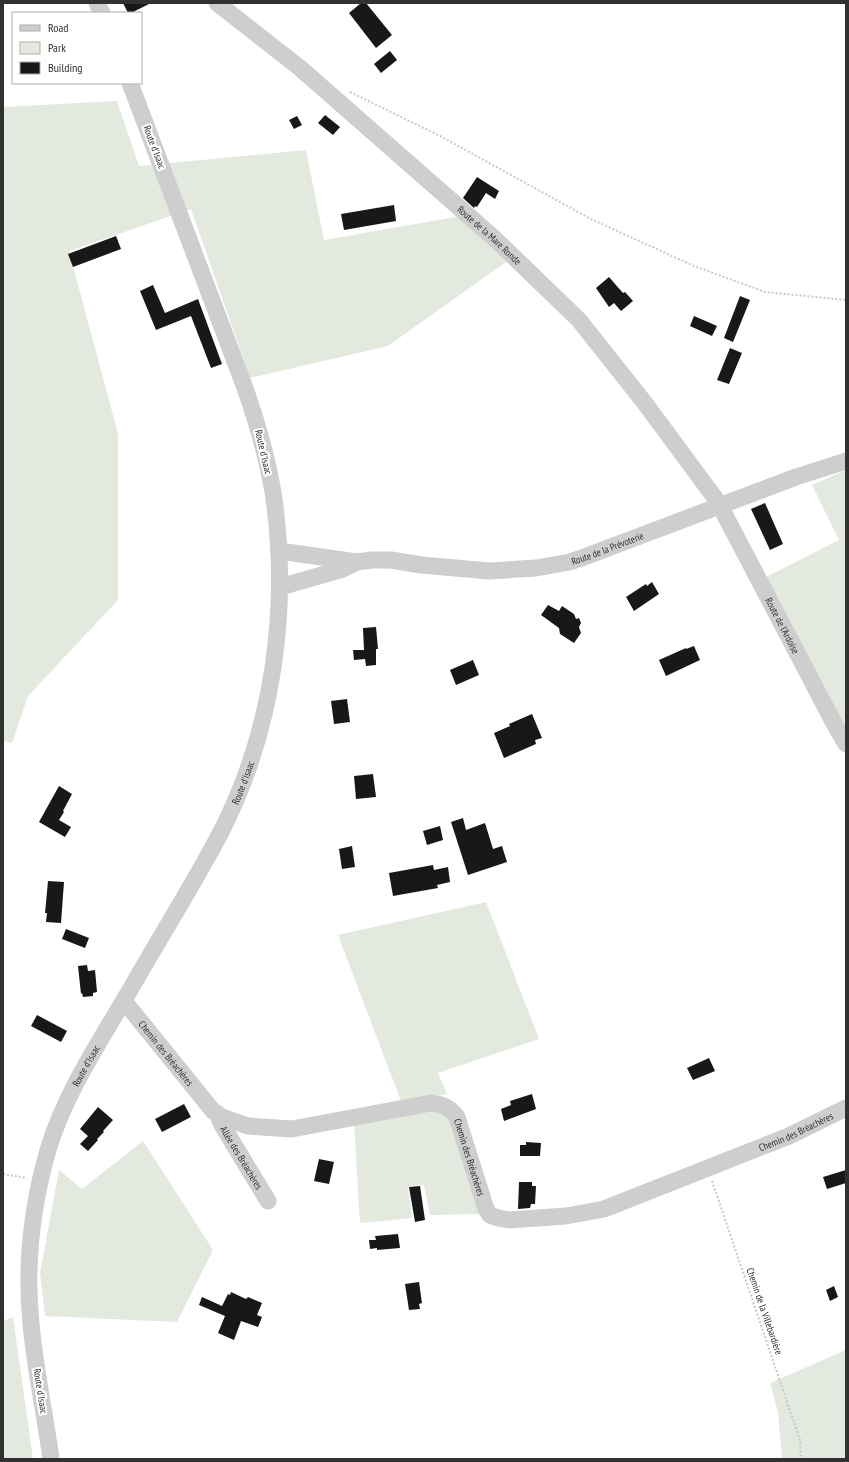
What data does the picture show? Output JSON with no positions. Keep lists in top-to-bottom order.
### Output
{
  "streets": {
    "street": [
      "Route d'Isaac",
      "Route de la Mare Ronde",
      "Route de la Prévoterie",
      "Route de l'Ardoise",
      "Chemin des Bréachères",
      "Allée des Bréachères"
    ],
    "path": ["Chemin de la Villebardière"]
  },
  "crossings": [
    ["Route d'Isaac", "Route de la Prévoterie"],
    ["Route d'Isaac", "Chemin des Bréachères"],
    ["Route de la Mare Ronde", "Route de la Prévoterie"],
    ["Route de la Mare Ronde", "Route de l'Ardoise"],
    ["Route de la Prévoterie", "Route de l'Ardoise"],
    ["Chemin des Bréachères", "Allée des Bréachères"],
    ["Chemin des Bréachères", "Chemin de la Villebardière"]
  ],
  "legend": ["Road", "Park", "Building"]
}
